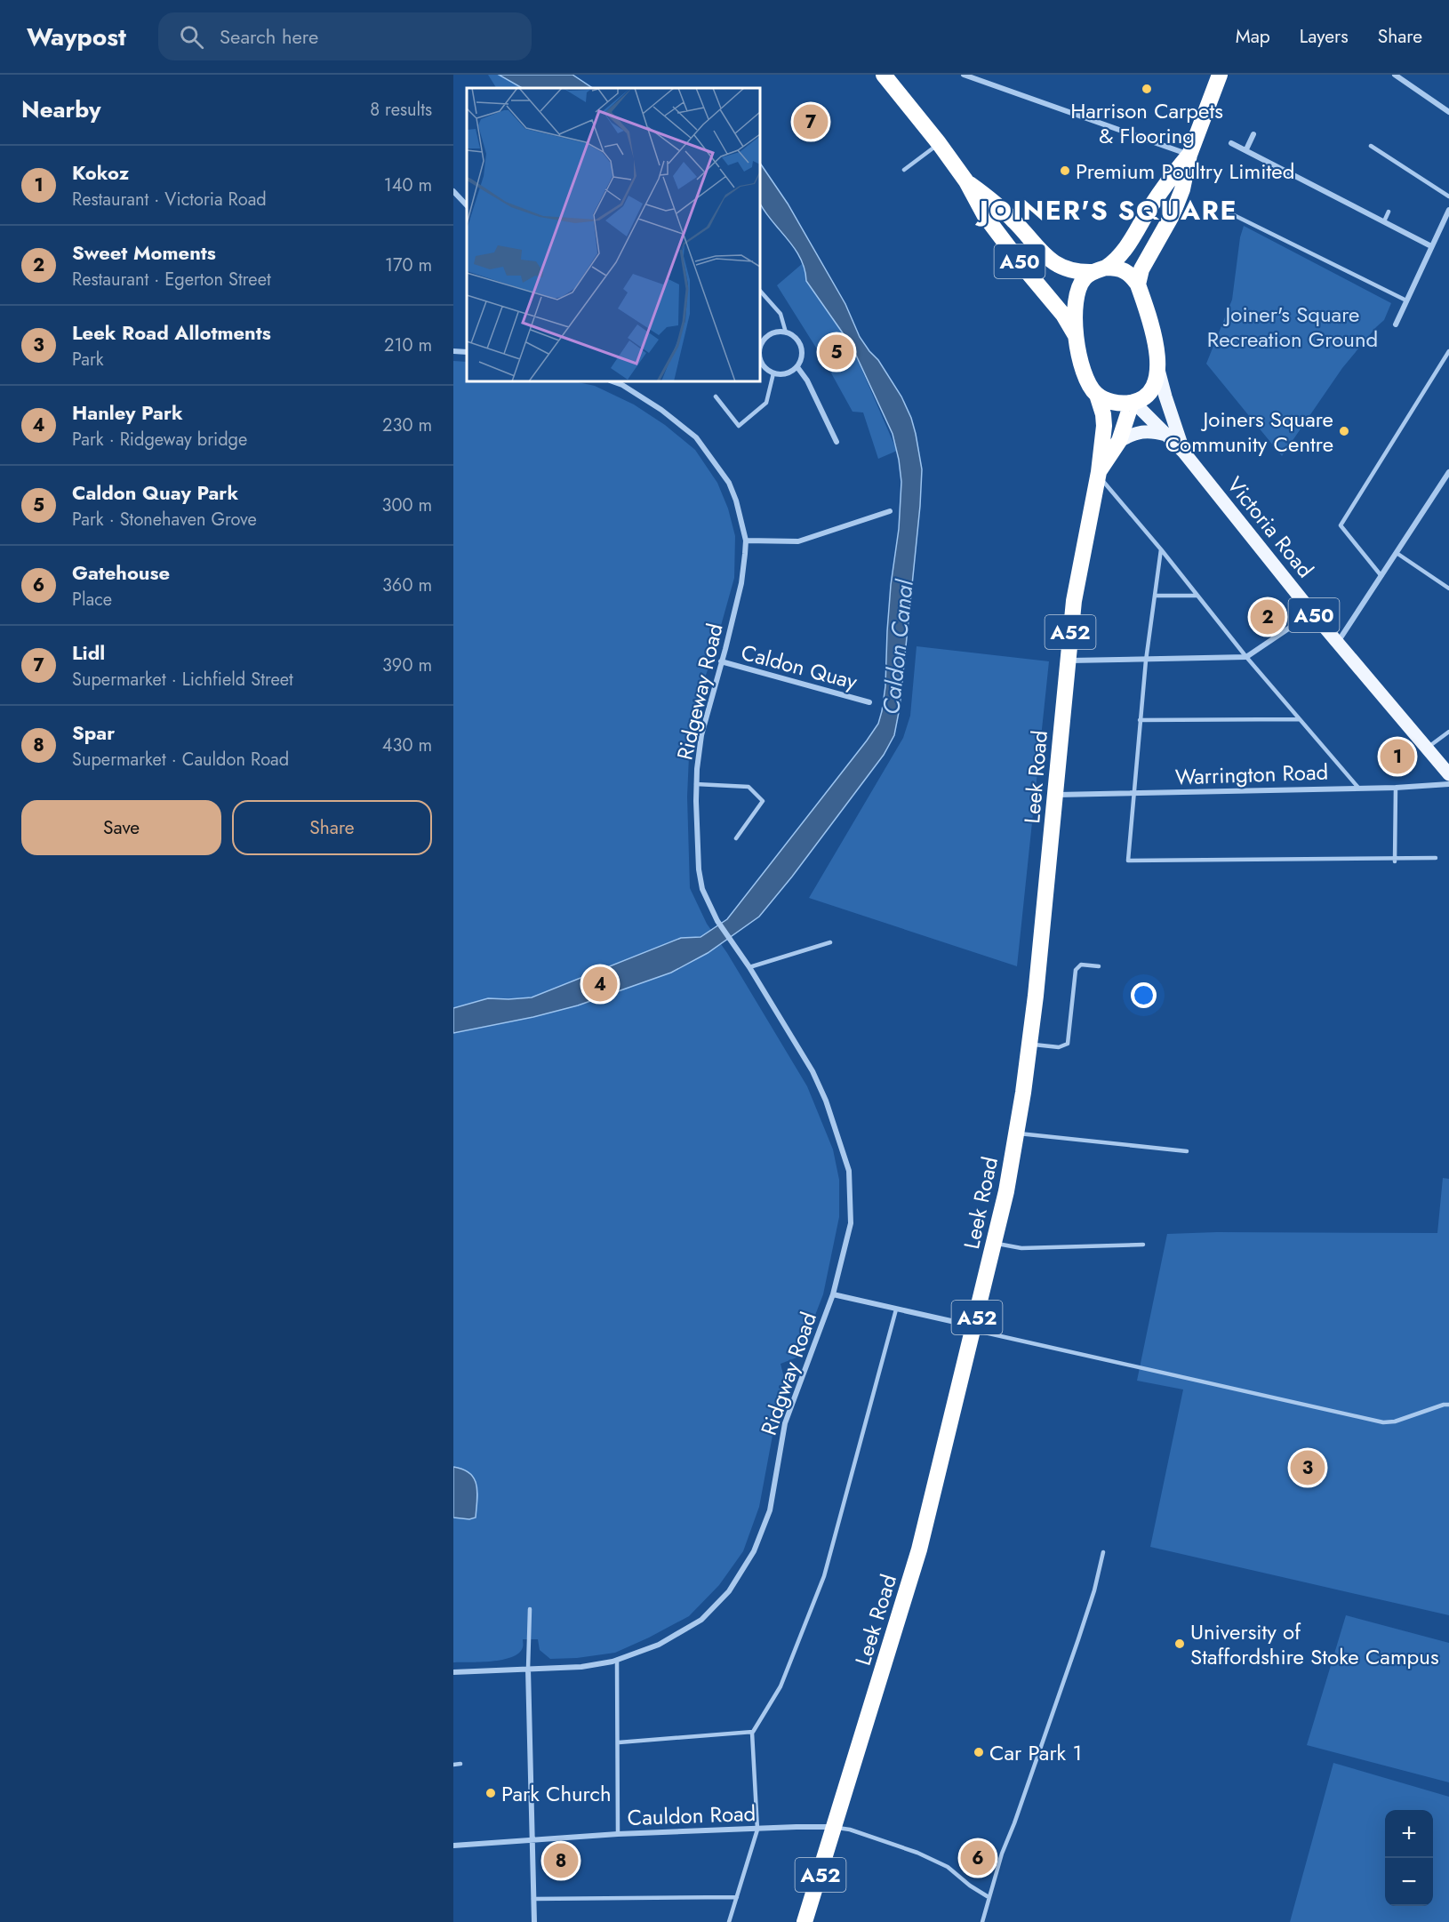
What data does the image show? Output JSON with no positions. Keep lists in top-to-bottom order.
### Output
{
  "streets": {
    "highway": ["A50", "A52", "Leek Road"],
    "main road": ["Victoria Road"],
    "street": [
      "Caldon Quay",
      "Ridgeway Road",
      "Warrington Road",
      "Ridgway Road",
      "Cauldon Road"
    ]
  },
  "crossings": [
    ["A50", "Victoria Road"],
    ["A50", "A52"],
    ["A50", "Leek Road"],
    ["Victoria Road", "A52"],
    ["Victoria Road", "Leek Road"],
    ["A52", "Leek Road"],
    ["Caldon Quay", "Ridgeway Road"],
    ["Ridgeway Road", "Ridgway Road"],
    ["Warrington Road", "Leek Road"],
    ["Leek Road", "Cauldon Road"]
  ],
  "districts": ["JOINER'S SQUARE"],
  "water": ["Caldon Canal"],
  "parks": ["Joiner's Square Recreation Ground"],
  "places": [
    "Harrison Carpets & Flooring",
    "Premium Poultry Limited",
    "Joiners Square Community Centre",
    "University of Staffordshire Stoke Campus",
    "Car Park 1",
    "Park Church"
  ],
  "page": {
    "header": "Waypost",
    "search": "Search here",
    "nav": ["Map", "Layers", "Share"],
    "heading": ["Nearby", "8 results"],
    "pins": [
      "7",
      "5",
      "2",
      "1",
      "4",
      "3",
      "6",
      "8"
    ],
    "list": [
      {
        "mark": "1",
        "name": "Kokoz",
        "note": "Restaurant · Victoria Road",
        "value": "140 m"
      },
      {
        "mark": "2",
        "name": "Sweet Moments",
        "note": "Restaurant · Egerton Street",
        "value": "170 m"
      },
      {
        "mark": "3",
        "name": "Leek Road Allotments",
        "note": "Park",
        "value": "210 m"
      },
      {
        "mark": "4",
        "name": "Hanley Park",
        "note": "Park · Ridgeway bridge",
        "value": "230 m"
      },
      {
        "mark": "5",
        "name": "Caldon Quay Park",
        "note": "Park · Stonehaven Grove",
        "value": "300 m"
      },
      {
        "mark": "6",
        "name": "Gatehouse",
        "note": "Place",
        "value": "360 m"
      },
      {
        "mark": "7",
        "name": "Lidl",
        "note": "Supermarket · Lichfield Street",
        "value": "390 m"
      },
      {
        "mark": "8",
        "name": "Spar",
        "note": "Supermarket · Cauldon Road",
        "value": "430 m"
      }
    ],
    "buttons": ["Save", "Share"],
    "map_buttons": ["+", "−"]
  }
}
